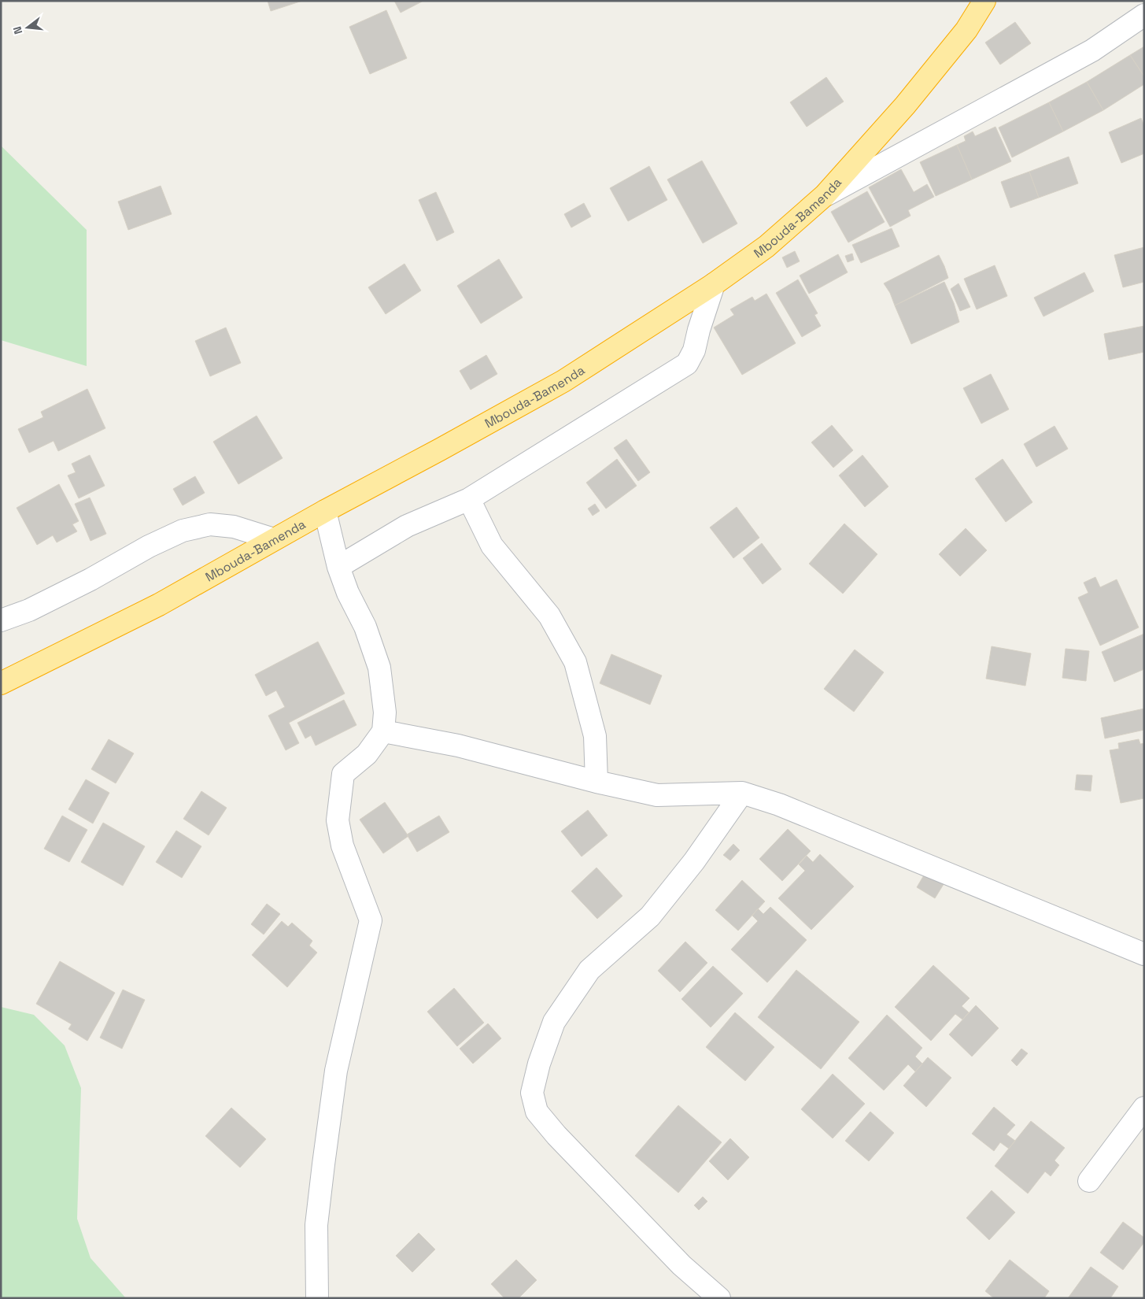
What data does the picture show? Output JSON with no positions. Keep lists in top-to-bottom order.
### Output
{
  "streets": {
    "highway": ["Mbouda-Bamenda"]
  },
  "north": "left"
}
